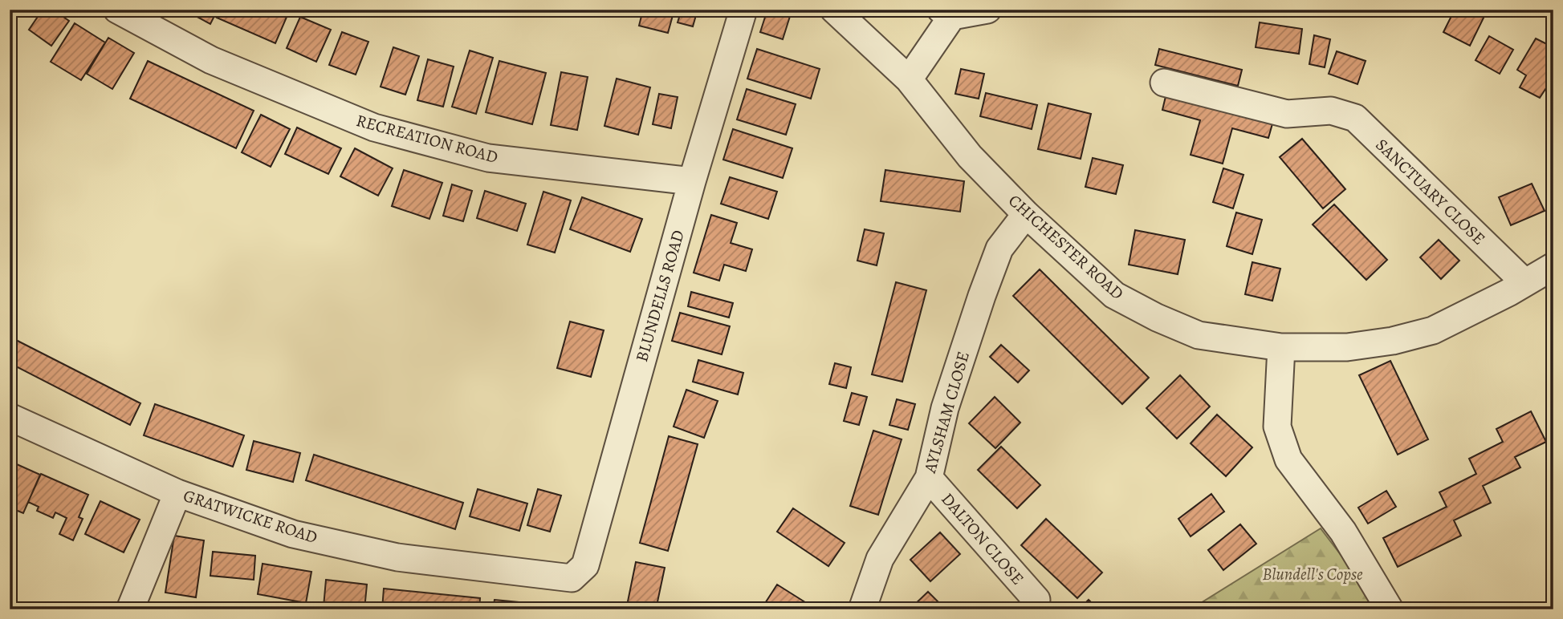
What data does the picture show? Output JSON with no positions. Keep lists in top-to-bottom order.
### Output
{
  "streets": {
    "street": [
      "RECREATION ROAD",
      "SANCTUARY CLOSE",
      "CHICHESTER ROAD",
      "BLUNDELLS ROAD",
      "AYLSHAM CLOSE",
      "GRATWICKE ROAD",
      "DALTON CLOSE"
    ]
  },
  "crossings": [
    ["RECREATION ROAD", "BLUNDELLS ROAD"],
    ["SANCTUARY CLOSE", "CHICHESTER ROAD"],
    ["CHICHESTER ROAD", "AYLSHAM CLOSE"],
    ["BLUNDELLS ROAD", "GRATWICKE ROAD"],
    ["AYLSHAM CLOSE", "DALTON CLOSE"]
  ],
  "parks": ["Blundell's Copse"]
}
